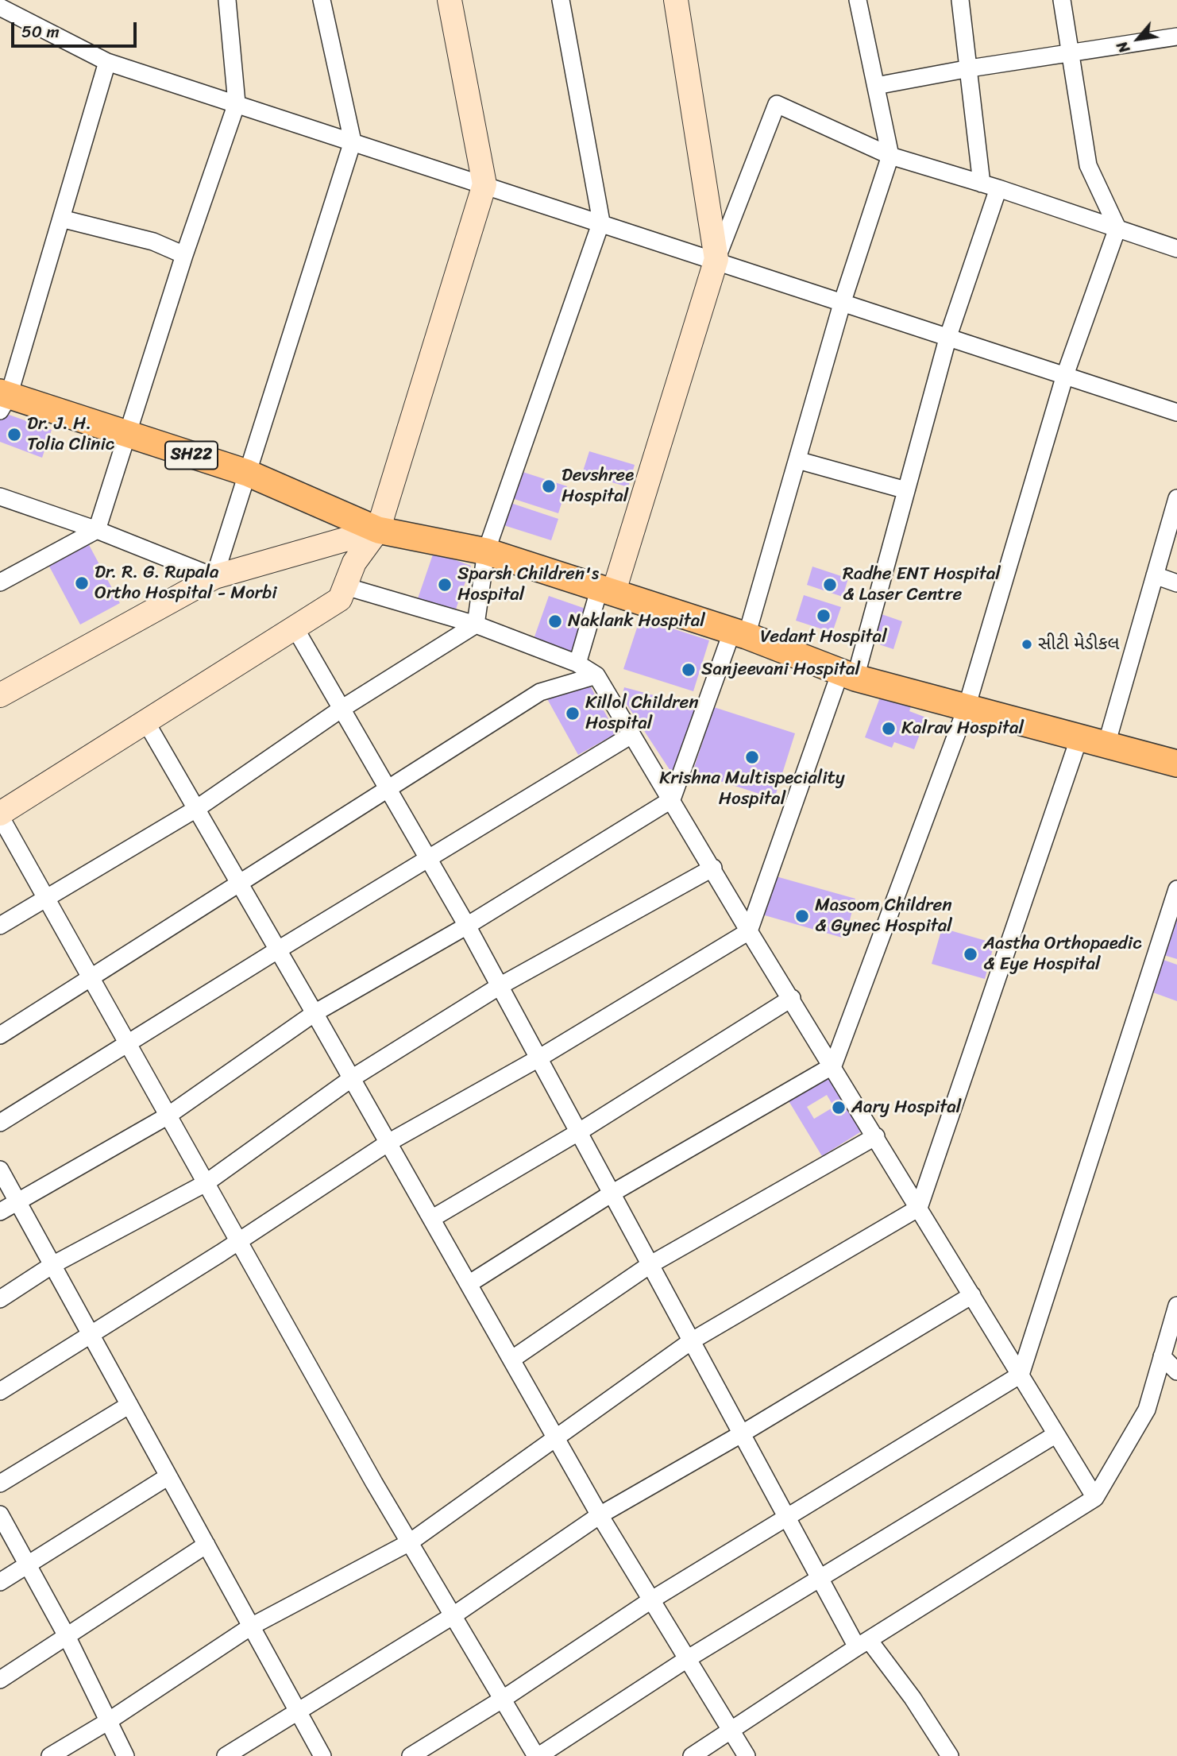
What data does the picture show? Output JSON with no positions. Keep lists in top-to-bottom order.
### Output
{
  "streets": {
    "main road": ["SH22"]
  },
  "places": [
    "Dr. J. H. Tolia Clinic",
    "Devshree Hospital",
    "Dr. R. G. Rupala Ortho Hospital - Morbi",
    "Sparsh Children's Hospital",
    "Radhe ENT Hospital & Laser Centre",
    "Vedant Hospital",
    "Naklank Hospital",
    "સીટી મેડીકલ",
    "Sanjeevani Hospital",
    "Killol Children Hospital",
    "Kalrav Hospital",
    "Krishna Multispeciality Hospital",
    "Masoom Children & Gynec Hospital",
    "Aastha Orthopaedic & Eye Hospital",
    "Aary Hospital"
  ],
  "scale_bar": "50 m",
  "north": "bottom left"
}
